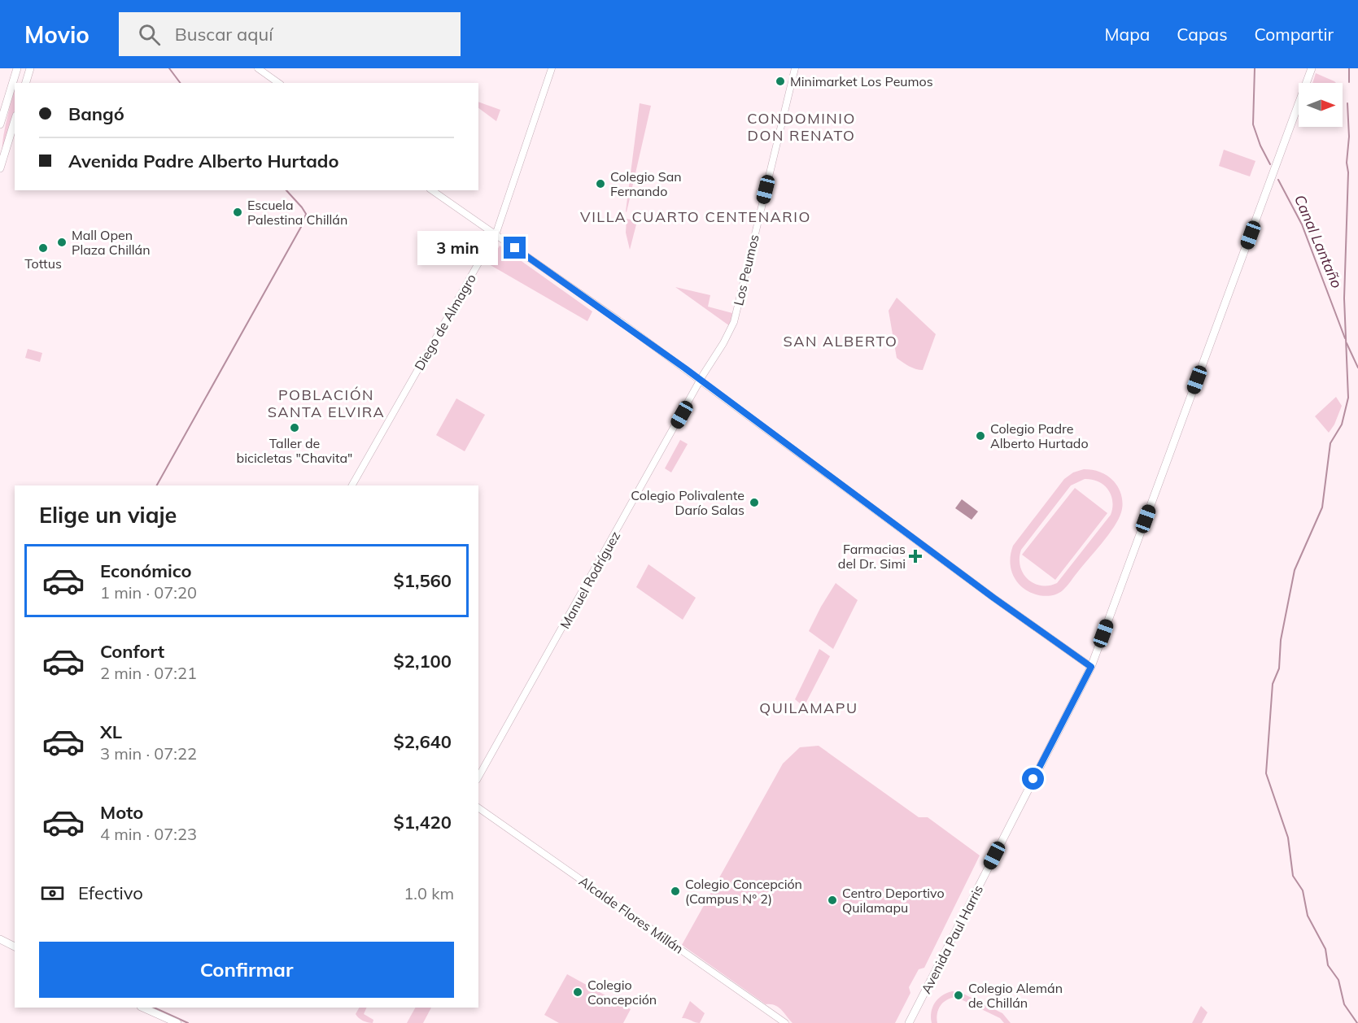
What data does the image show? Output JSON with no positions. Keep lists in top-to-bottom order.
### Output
{
  "streets": {
    "main road": ["Avenida Paul Harris"],
    "street": [
      "Los Peumos",
      "Diego de Almagro",
      "Manuel Rodríguez",
      "Alcalde Flores Millán"
    ]
  },
  "crossings": [
    ["Los Peumos", "Manuel Rodríguez"]
  ],
  "districts": [
    "CONDOMINIO DON RENATO",
    "VILLA CUARTO CENTENARIO",
    "SAN ALBERTO",
    "POBLACIÓN SANTA ELVIRA",
    "QUILAMAPU"
  ],
  "water": ["Canal Lantaño"],
  "places": {
    "other": [
      "Minimarket Los Peumos",
      "Colegio San Fernando",
      "Escuela Palestina Chillán",
      "Mall Open Plaza Chillán",
      "Tottus",
      "Taller de bicicletas \"Chavita\"",
      "Colegio Padre Alberto Hurtado",
      "Colegio Polivalente Darío Salas",
      "Colegio Concepción (Campus N° 2)",
      "Centro Deportivo Quilamapu",
      "Colegio Concepción",
      "Colegio Alemán de Chillán"
    ],
    "health": ["Farmacias del Dr. Simi"]
  },
  "north": "right",
  "page": {
    "header": "Movio",
    "search": "Buscar aquí",
    "nav": ["Mapa", "Capas", "Compartir"],
    "banner": ["Bangó", "Avenida Padre Alberto Hurtado"],
    "bubble": "3 min",
    "heading": "Elige un viaje",
    "list": [
      {
        "name": "Económico",
        "note": "1 min · 07:20",
        "value": "$1,560"
      },
      {
        "name": "Confort",
        "note": "2 min · 07:21",
        "value": "$2,100"
      },
      {
        "name": "XL",
        "note": "3 min · 07:22",
        "value": "$2,640"
      },
      {
        "name": "Moto",
        "note": "4 min · 07:23",
        "value": "$1,420"
      }
    ],
    "pay": ["Efectivo", "1.0 km"],
    "buttons": "Confirmar"
  }
}
